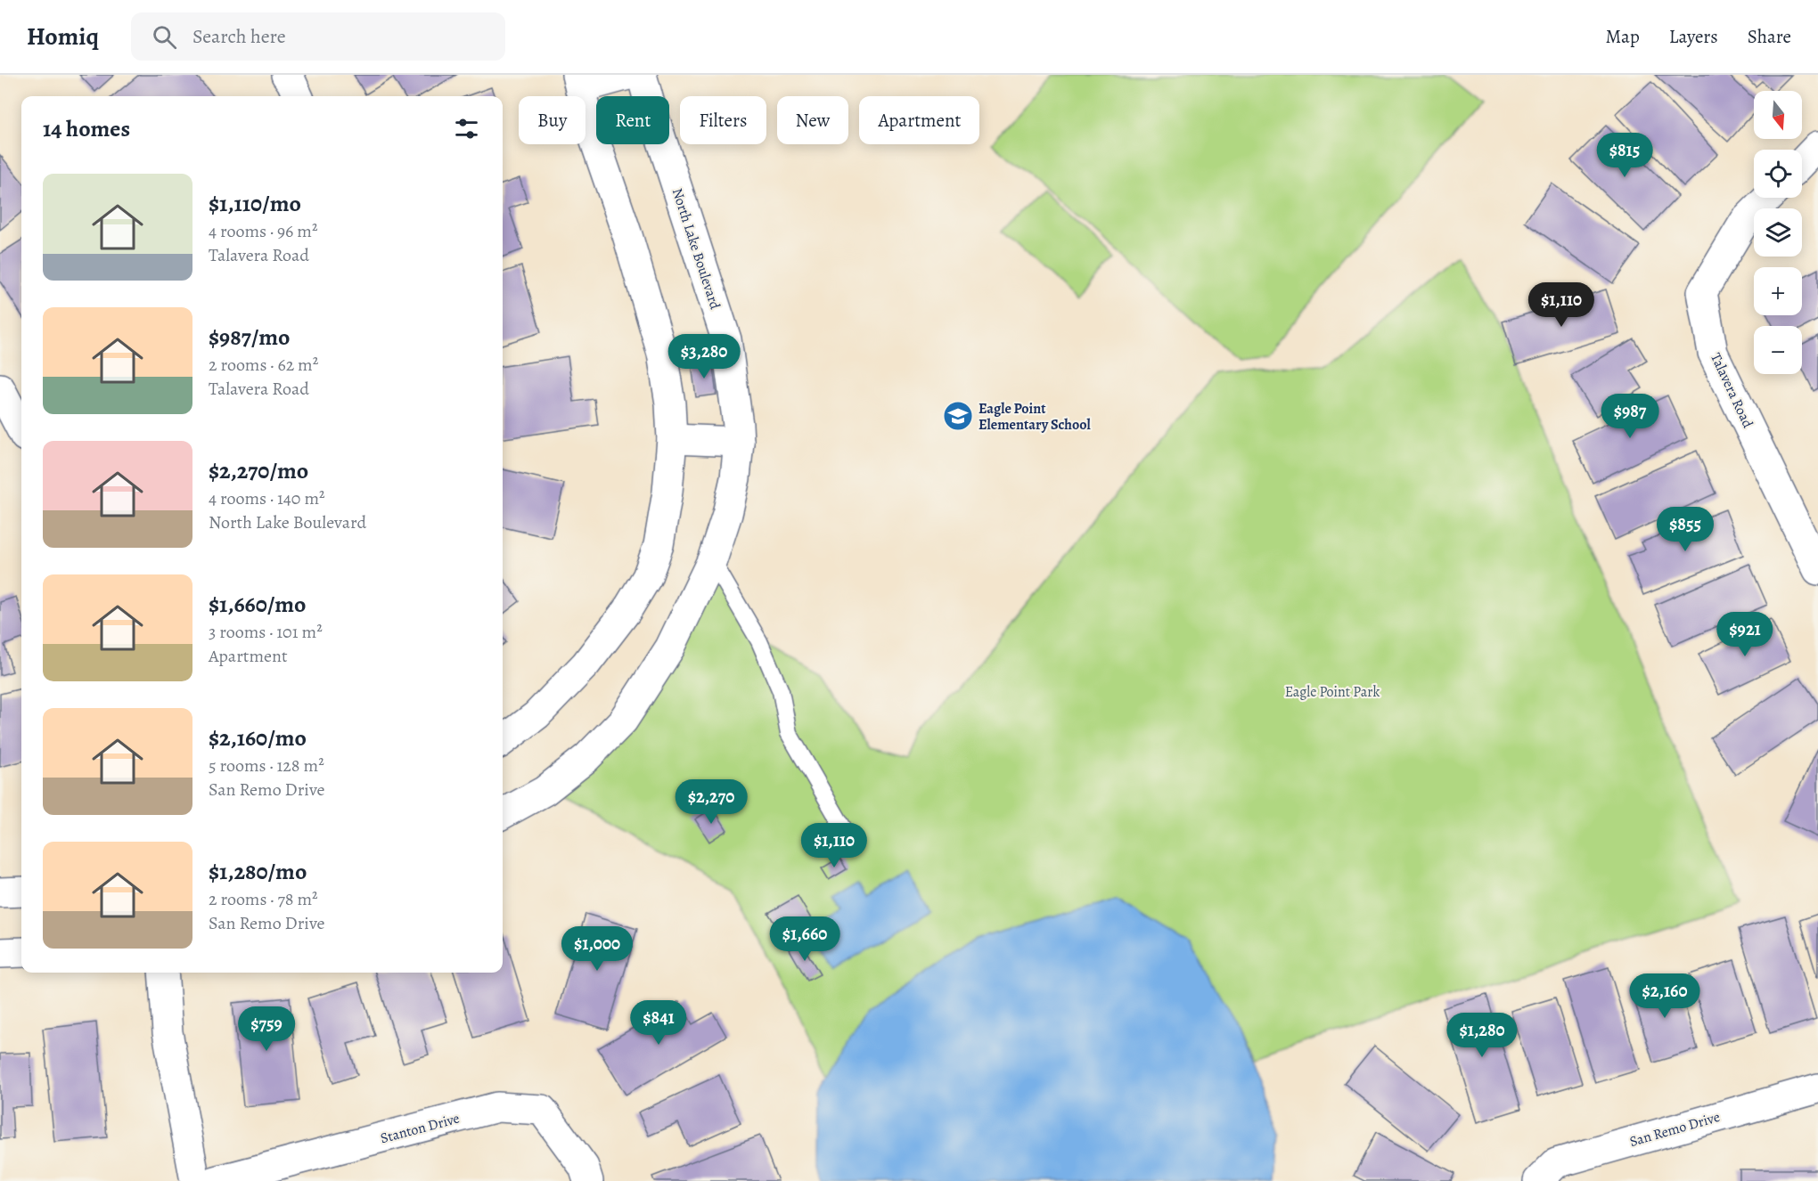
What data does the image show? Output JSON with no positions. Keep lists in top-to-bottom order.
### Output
{
  "streets": {
    "street": [
      "North Lake Boulevard",
      "Talavera Road",
      "Stanton Drive",
      "San Remo Drive"
    ]
  },
  "parks": ["Eagle Point Park"],
  "places": {
    "school or university": ["Eagle Point Elementary School"]
  },
  "north": "bottom",
  "page": {
    "header": "Homiq",
    "search": "Search here",
    "nav": ["Map", "Layers", "Share"],
    "map_buttons": ["+", "−"],
    "chip": [
      "Buy",
      "Rent",
      "Filters",
      "New",
      "Apartment"
    ],
    "heading": "14 homes",
    "price": [
      "$815",
      "$1,110",
      "$3,280",
      "$987",
      "$855",
      "$921",
      "$2,270",
      "$1,110",
      "$1,660",
      "$1,000",
      "$2,160",
      "$841",
      "$759",
      "$1,280"
    ],
    "list": [
      {
        "name": "$1,110/mo",
        "note": "4 rooms · 96 m² · Talavera Road"
      },
      {
        "name": "$987/mo",
        "note": "2 rooms · 62 m² · Talavera Road"
      },
      {
        "name": "$2,270/mo",
        "note": "4 rooms · 140 m² · North Lake Boulevard"
      },
      {
        "name": "$1,660/mo",
        "note": "3 rooms · 101 m² · Apartment"
      },
      {
        "name": "$2,160/mo",
        "note": "5 rooms · 128 m² · San Remo Drive"
      },
      {
        "name": "$1,280/mo",
        "note": "2 rooms · 78 m² · San Remo Drive"
      }
    ]
  }
}
